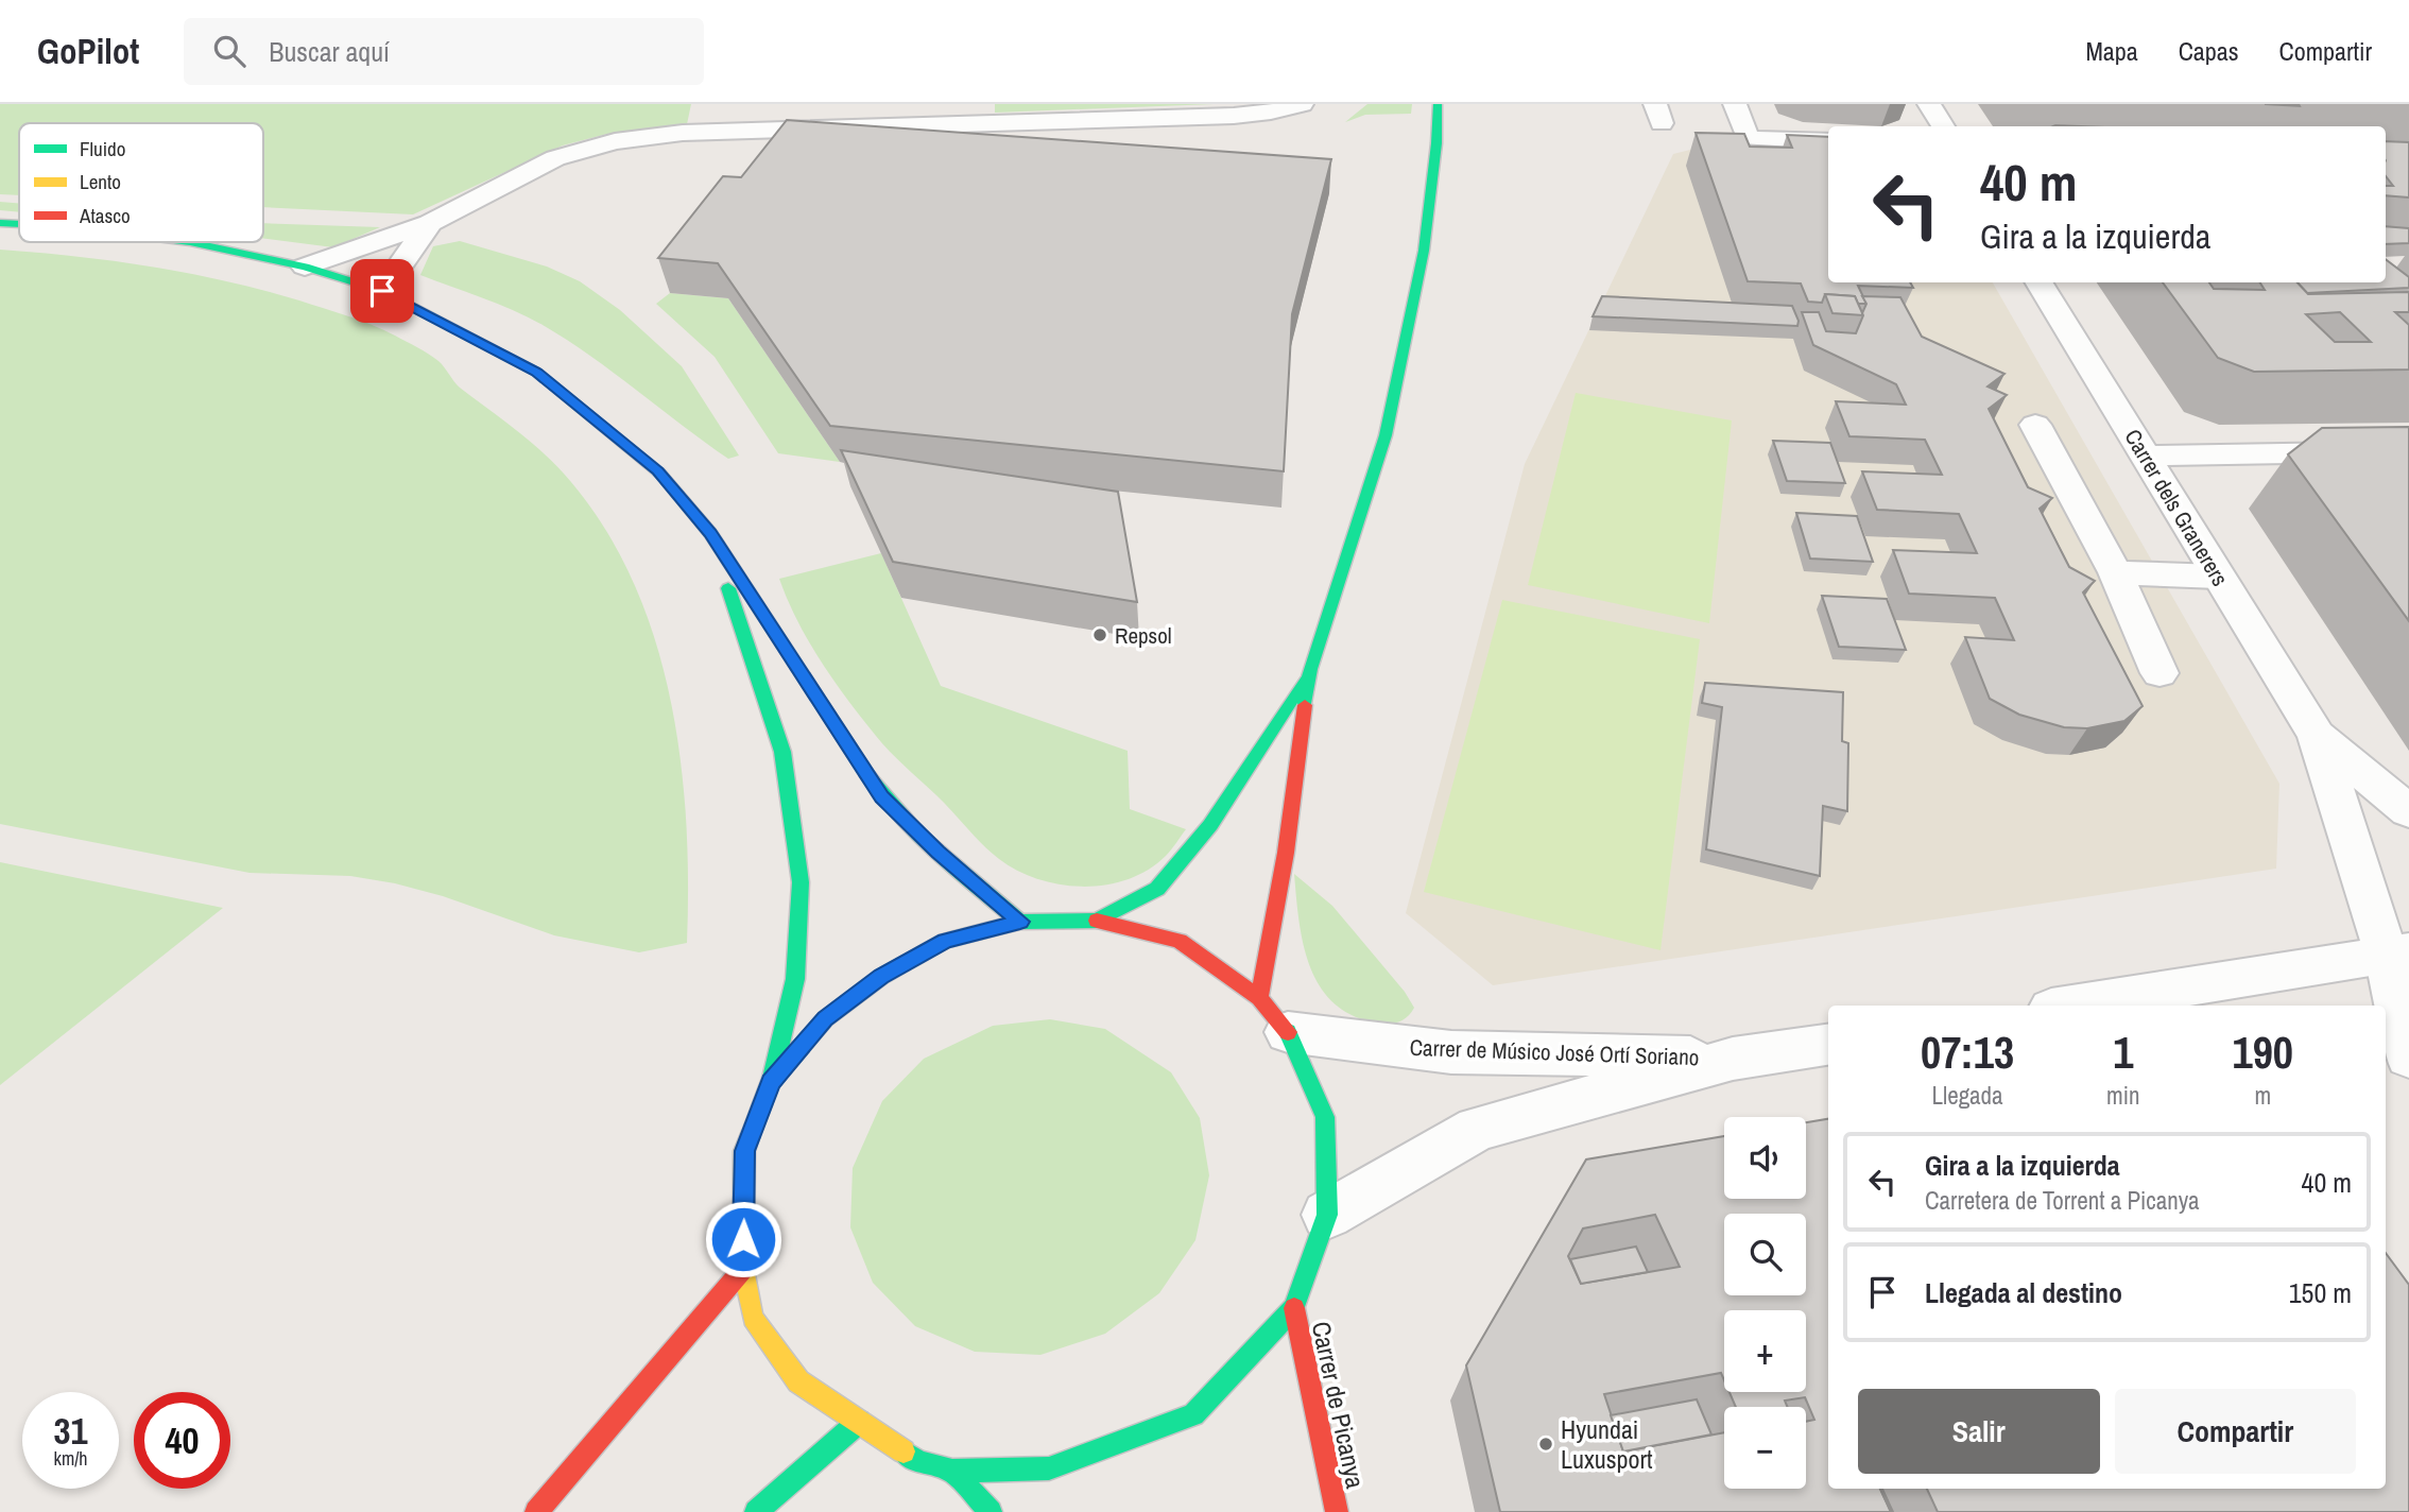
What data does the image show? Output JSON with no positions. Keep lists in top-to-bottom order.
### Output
{
  "streets": {
    "street": ["Carrer dels Granerers", "Carrer de Músico José Ortí Soriano", "Carrer de Picanya"]
  },
  "places": ["Repsol", "Hyundai Luxusport"],
  "legend": ["Fluido", "Lento", "Atasco"],
  "page": {
    "header": "GoPilot",
    "search": "Buscar aquí",
    "nav": ["Mapa", "Capas", "Compartir"],
    "turn": ["40 m", "Gira a la izquierda"],
    "eta": [
      "07:13",
      "Llegada",
      "1",
      "min",
      "190",
      "m"
    ],
    "map_buttons": ["+", "−"],
    "list": [
      {
        "name": "Gira a la izquierda",
        "note": "Carretera de Torrent a Picanya",
        "value": "40 m"
      },
      {
        "name": "Llegada al destino",
        "value": "150 m"
      }
    ],
    "buttons": ["Salir", "Compartir"],
    "speed": "31 km/h",
    "limit": "40"
  }
}
